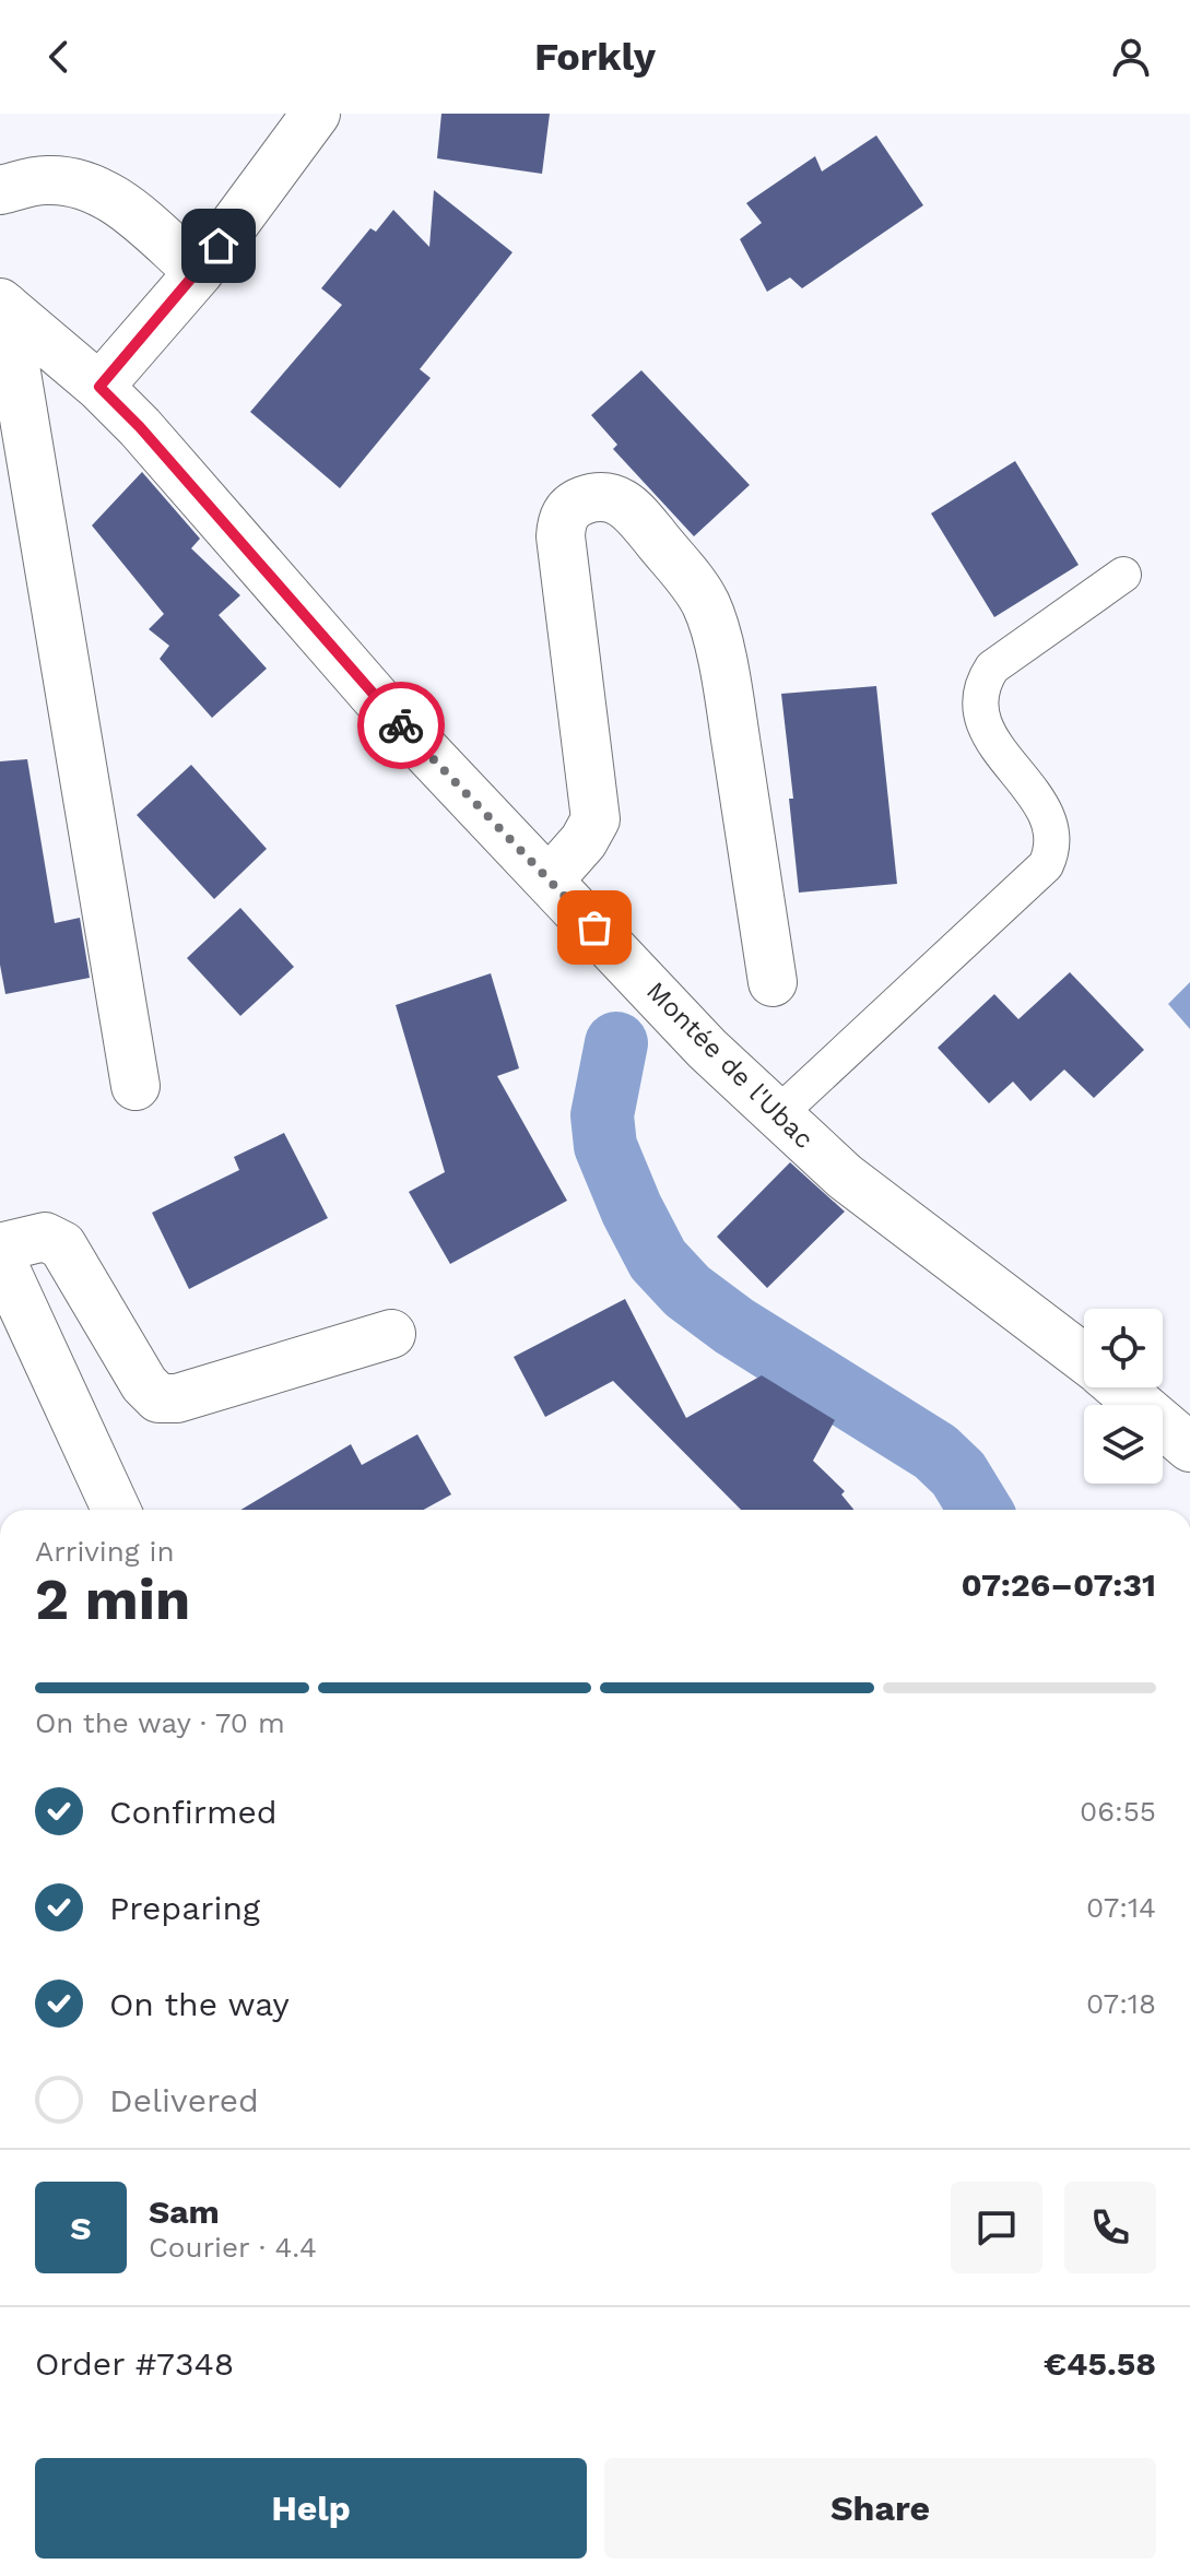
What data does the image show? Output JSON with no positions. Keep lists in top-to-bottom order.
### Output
{
  "streets": {
    "street": ["Montée de l'Ubac"]
  },
  "page": {
    "header": "Forkly",
    "heading": ["2 min", "Arriving in", "07:26–07:31"],
    "panel": [
      "Sam",
      "Courier · 4.4",
      "Order #7348",
      "€45.58"
    ],
    "bar": "On the way · 70 m",
    "list": [
      ["Confirmed", "06:55"],
      ["Preparing", "07:14"],
      ["On the way", "07:18"],
      "Delivered"
    ],
    "round": "S",
    "buttons": ["Help", "Share"]
  }
}
